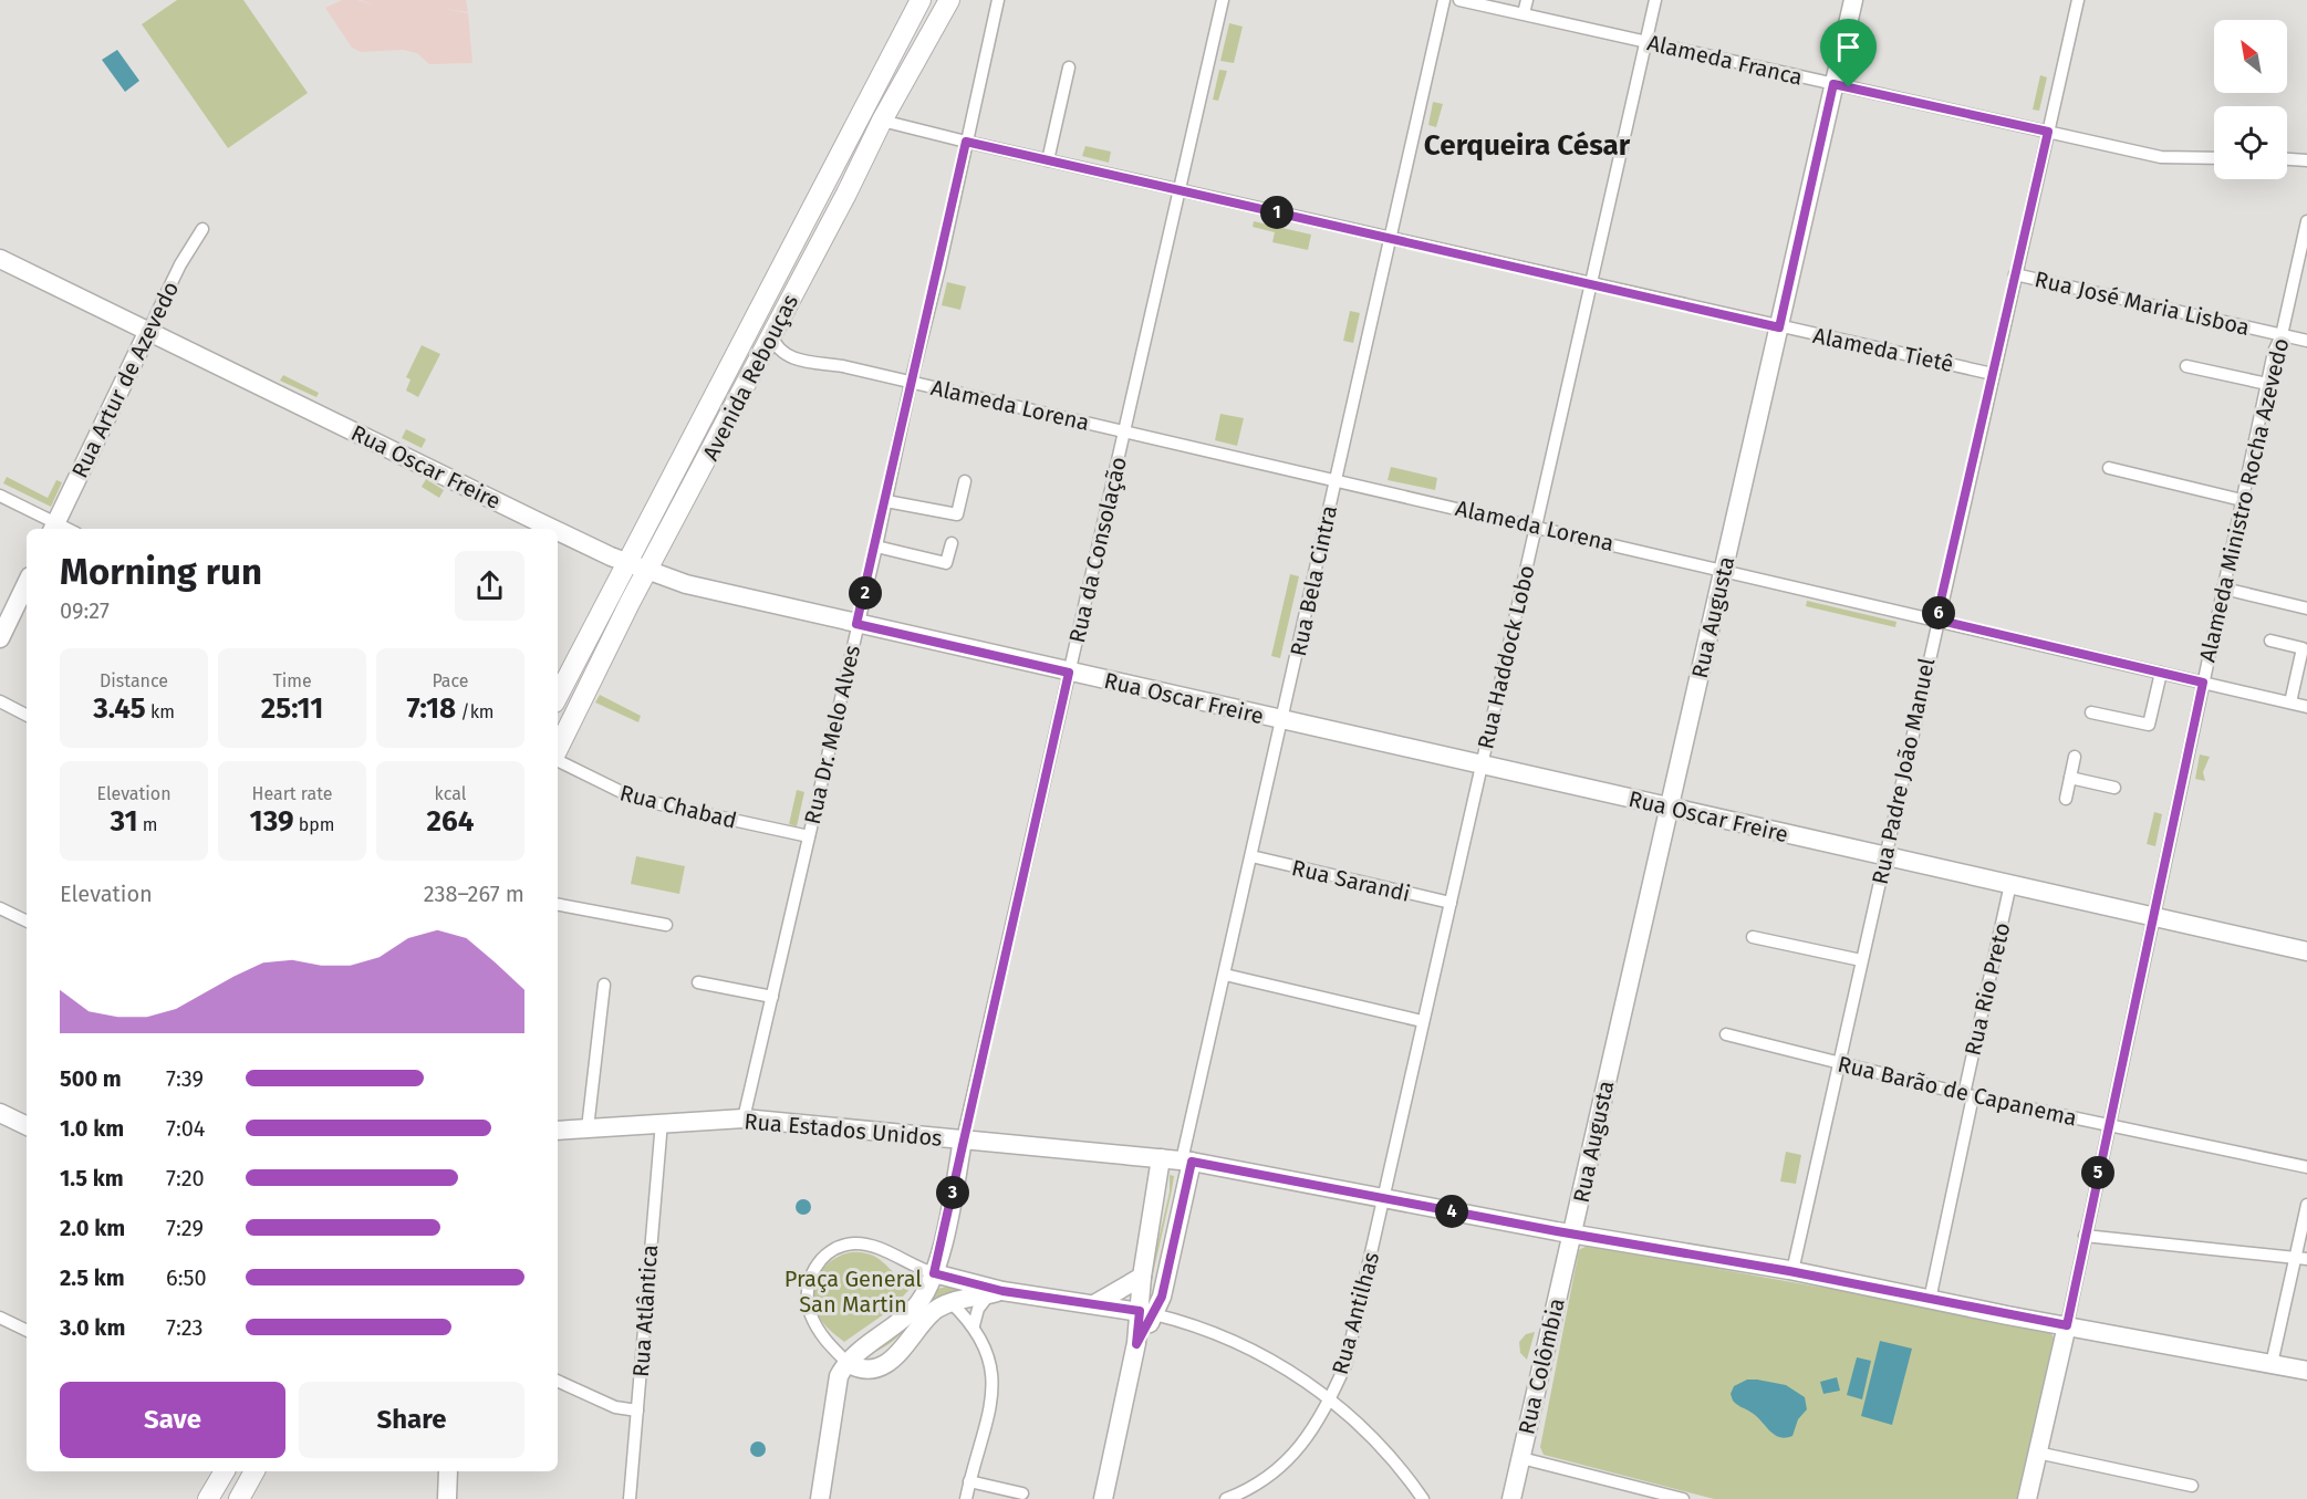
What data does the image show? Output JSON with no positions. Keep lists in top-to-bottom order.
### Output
{
  "streets": {
    "main road": ["Avenida Rebouças"],
    "street": [
      "Alameda Franca",
      "Rua José Maria Lisboa",
      "Alameda Tietê",
      "Rua Artur de Azevedo",
      "Alameda Lorena",
      "Rua Oscar Freire",
      "Alameda Ministro Rocha Azevedo",
      "Rua da Consolação",
      "Rua Bela Cintra",
      "Rua Augusta",
      "Rua Haddock Lobo",
      "Rua Dr. Melo Alves",
      "Rua Padre João Manuel",
      "Rua Chabad",
      "Rua Sarandi",
      "Rua Rio Preto",
      "Rua Barão de Capanema",
      "Rua Estados Unidos",
      "Rua Atlântica",
      "Rua Antilhas",
      "Rua Colômbia"
    ]
  },
  "crossings": [
    ["Alameda Franca", "Rua Augusta"],
    ["Alameda Franca", "Rua Haddock Lobo"],
    ["Alameda Franca", "Rua Padre João Manuel"],
    ["Rua José Maria Lisboa", "Alameda Ministro Rocha Azevedo"],
    ["Rua José Maria Lisboa", "Rua Padre João Manuel"],
    ["Alameda Tietê", "Avenida Rebouças"],
    ["Alameda Tietê", "Rua da Consolação"],
    ["Alameda Tietê", "Rua Bela Cintra"],
    ["Alameda Tietê", "Rua Augusta"],
    ["Alameda Tietê", "Rua Haddock Lobo"],
    ["Alameda Tietê", "Rua Dr. Melo Alves"],
    ["Alameda Tietê", "Rua Padre João Manuel"],
    ["Avenida Rebouças", "Alameda Lorena"],
    ["Avenida Rebouças", "Rua Oscar Freire"],
    ["Rua Artur de Azevedo", "Rua Oscar Freire"],
    ["Alameda Lorena", "Alameda Ministro Rocha Azevedo"],
    ["Alameda Lorena", "Rua da Consolação"],
    ["Alameda Lorena", "Rua Bela Cintra"],
    ["Alameda Lorena", "Rua Augusta"],
    ["Alameda Lorena", "Rua Haddock Lobo"],
    ["Alameda Lorena", "Rua Dr. Melo Alves"],
    ["Alameda Lorena", "Rua Padre João Manuel"],
    ["Rua Oscar Freire", "Alameda Ministro Rocha Azevedo"],
    ["Rua Oscar Freire", "Rua da Consolação"],
    ["Rua Oscar Freire", "Rua Bela Cintra"],
    ["Rua Oscar Freire", "Rua Augusta"],
    ["Rua Oscar Freire", "Rua Haddock Lobo"],
    ["Rua Oscar Freire", "Rua Dr. Melo Alves"],
    ["Rua Oscar Freire", "Rua Padre João Manuel"],
    ["Rua Oscar Freire", "Rua Rio Preto"],
    ["Alameda Ministro Rocha Azevedo", "Rua Barão de Capanema"],
    ["Alameda Ministro Rocha Azevedo", "Rua Estados Unidos"],
    ["Rua da Consolação", "Rua Estados Unidos"],
    ["Rua Bela Cintra", "Rua Sarandi"],
    ["Rua Bela Cintra", "Rua Estados Unidos"],
    ["Rua Augusta", "Rua Estados Unidos"],
    ["Rua Augusta", "Rua Colômbia"],
    ["Rua Haddock Lobo", "Rua Sarandi"],
    ["Rua Haddock Lobo", "Rua Estados Unidos"],
    ["Rua Haddock Lobo", "Rua Antilhas"],
    ["Rua Dr. Melo Alves", "Rua Chabad"],
    ["Rua Dr. Melo Alves", "Rua Estados Unidos"],
    ["Rua Padre João Manuel", "Rua Barão de Capanema"],
    ["Rua Padre João Manuel", "Rua Estados Unidos"],
    ["Rua Rio Preto", "Rua Barão de Capanema"],
    ["Rua Rio Preto", "Rua Estados Unidos"],
    ["Rua Estados Unidos", "Rua Atlântica"],
    ["Rua Estados Unidos", "Rua Antilhas"],
    ["Rua Estados Unidos", "Rua Colômbia"]
  ],
  "districts": ["Cerqueira César"],
  "parks": ["Praça General San Martin"],
  "north": "top left",
  "page": {
    "pins": [
      "1",
      "2",
      "6",
      "5",
      "3",
      "4"
    ],
    "heading": ["Morning run", "09:27"],
    "stats": [
      ["Distance", "3.45 km"],
      ["Time", "25:11"],
      ["Pace", "7:18 /km"],
      ["Elevation", "31 m"],
      ["Heart rate", "139 bpm"],
      ["kcal", "264"]
    ],
    "chart": ["Elevation", "238–267 m"],
    "list": [
      {
        "name": "500 m",
        "note": "7:39"
      },
      {
        "name": "1.0 km",
        "note": "7:04"
      },
      {
        "name": "1.5 km",
        "note": "7:20"
      },
      {
        "name": "2.0 km",
        "note": "7:29"
      },
      {
        "name": "2.5 km",
        "note": "6:50"
      },
      {
        "name": "3.0 km",
        "note": "7:23"
      }
    ],
    "buttons": ["Save", "Share"]
  }
}
